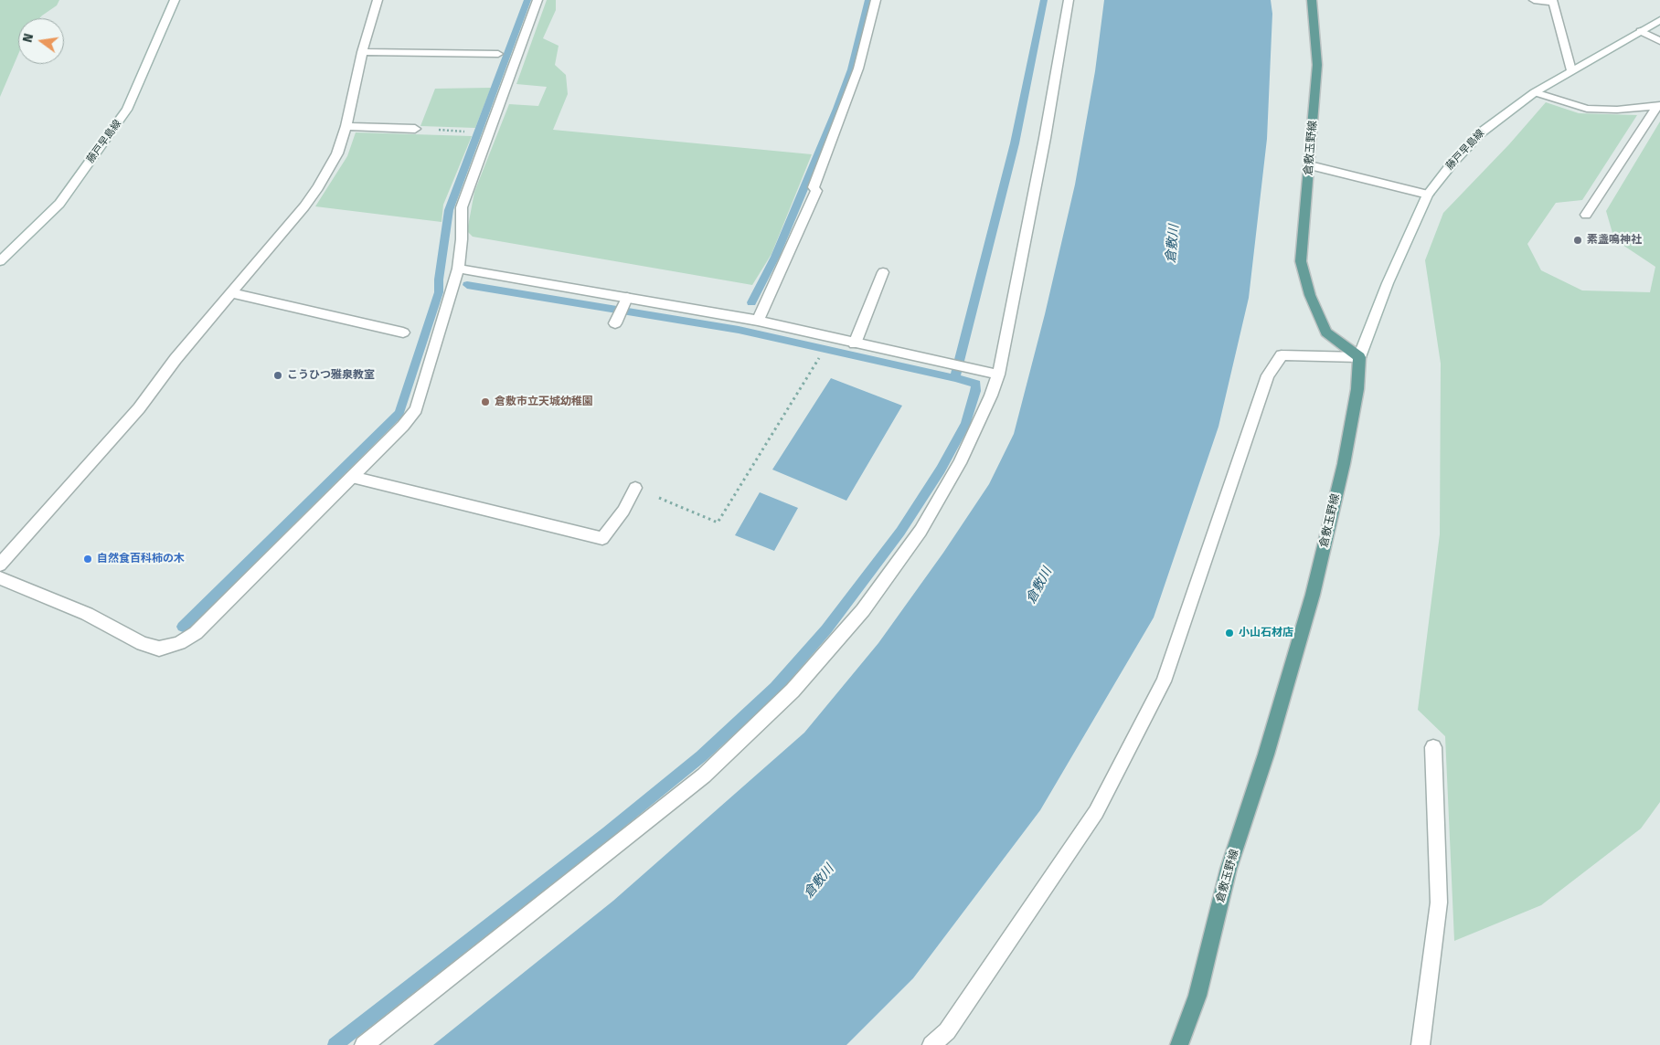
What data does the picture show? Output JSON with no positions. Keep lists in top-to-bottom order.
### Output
{
  "streets": {
    "main road": ["倉敷玉野線"],
    "street": ["藤戸早島線"]
  },
  "crossings": [
    ["藤戸早島線", "倉敷玉野線"]
  ],
  "water": ["倉敷川"],
  "places": [
    "素盞鳴神社",
    "こうひつ雅泉教室",
    "倉敷市立天城幼稚園",
    "自然食百科柿の木",
    "小山石材店"
  ],
  "north": "left"
}
